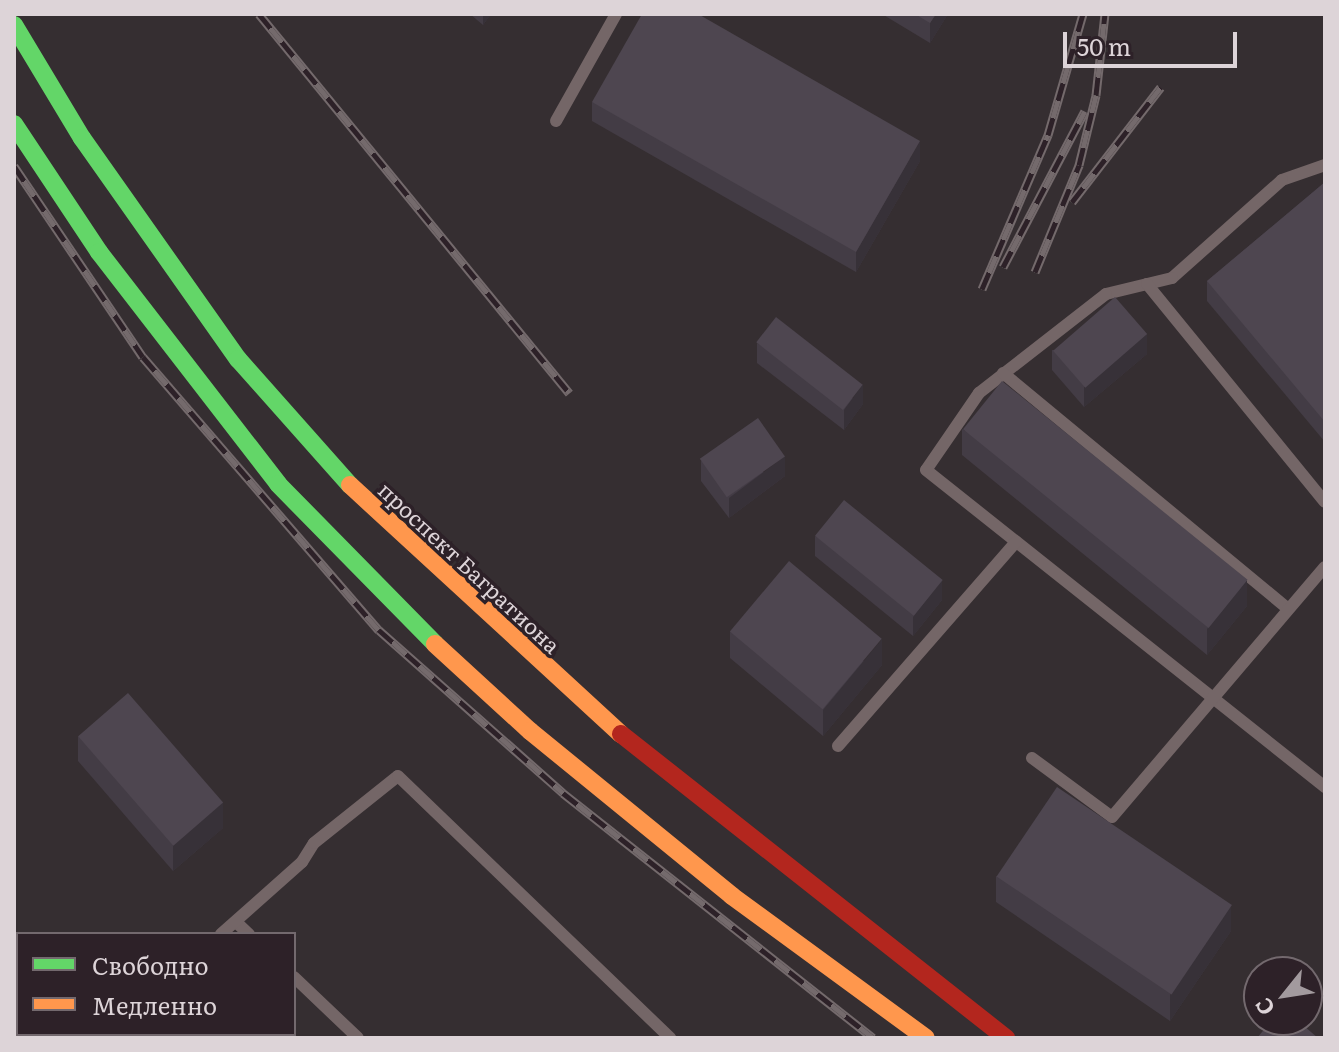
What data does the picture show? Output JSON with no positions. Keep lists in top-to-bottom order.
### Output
{
  "streets": {
    "main road": ["проспект Багратиона"]
  },
  "legend": ["Свободно", "Медленно"],
  "scale_bar": "50 m",
  "north": "bottom left"
}
